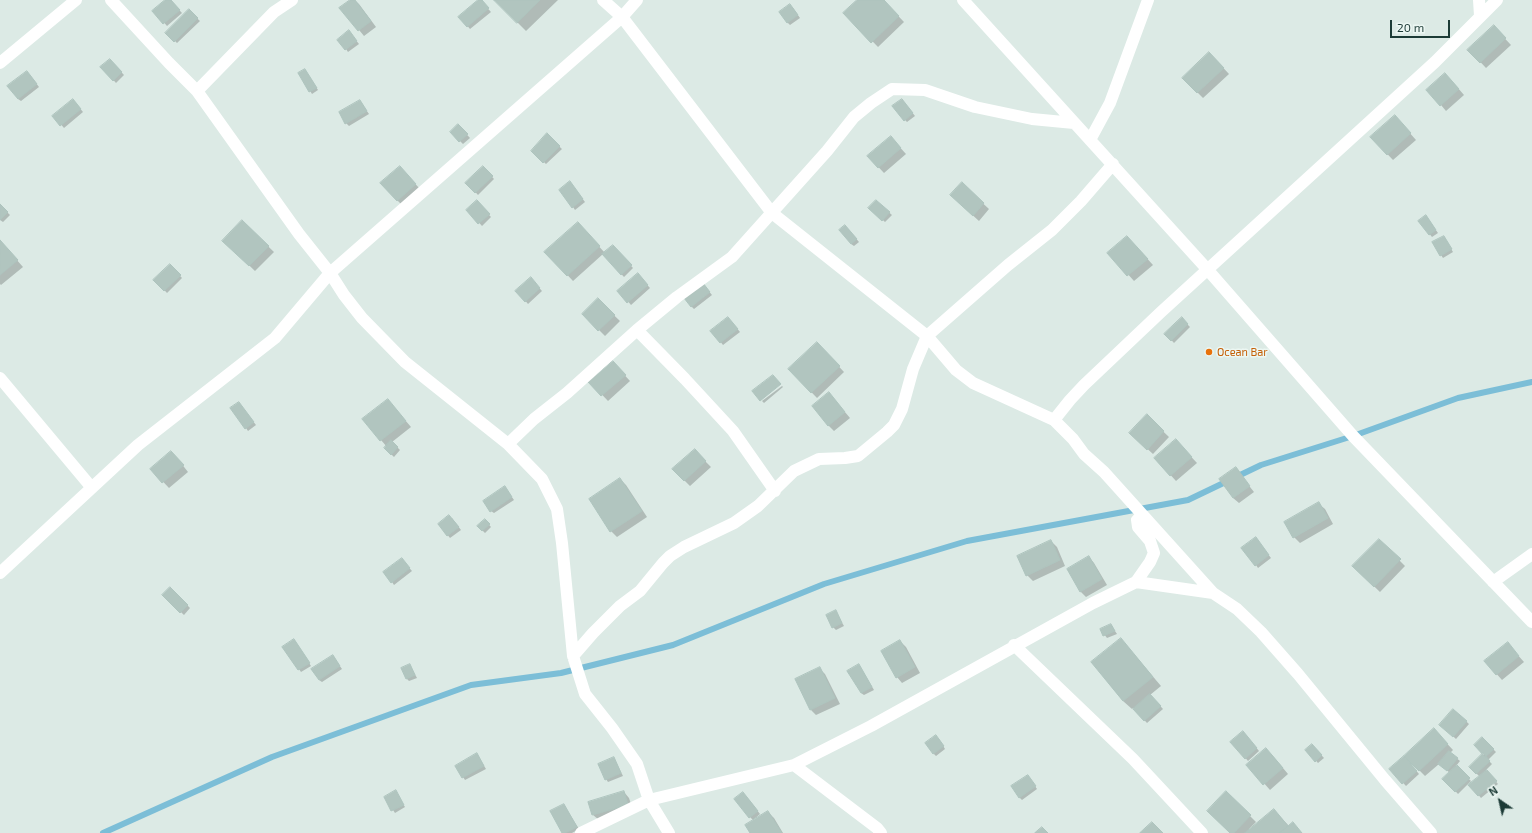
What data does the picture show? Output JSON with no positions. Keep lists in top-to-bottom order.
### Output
{
  "places": ["Ocean Bar"],
  "scale_bar": "20 m",
  "north": "top left"
}
